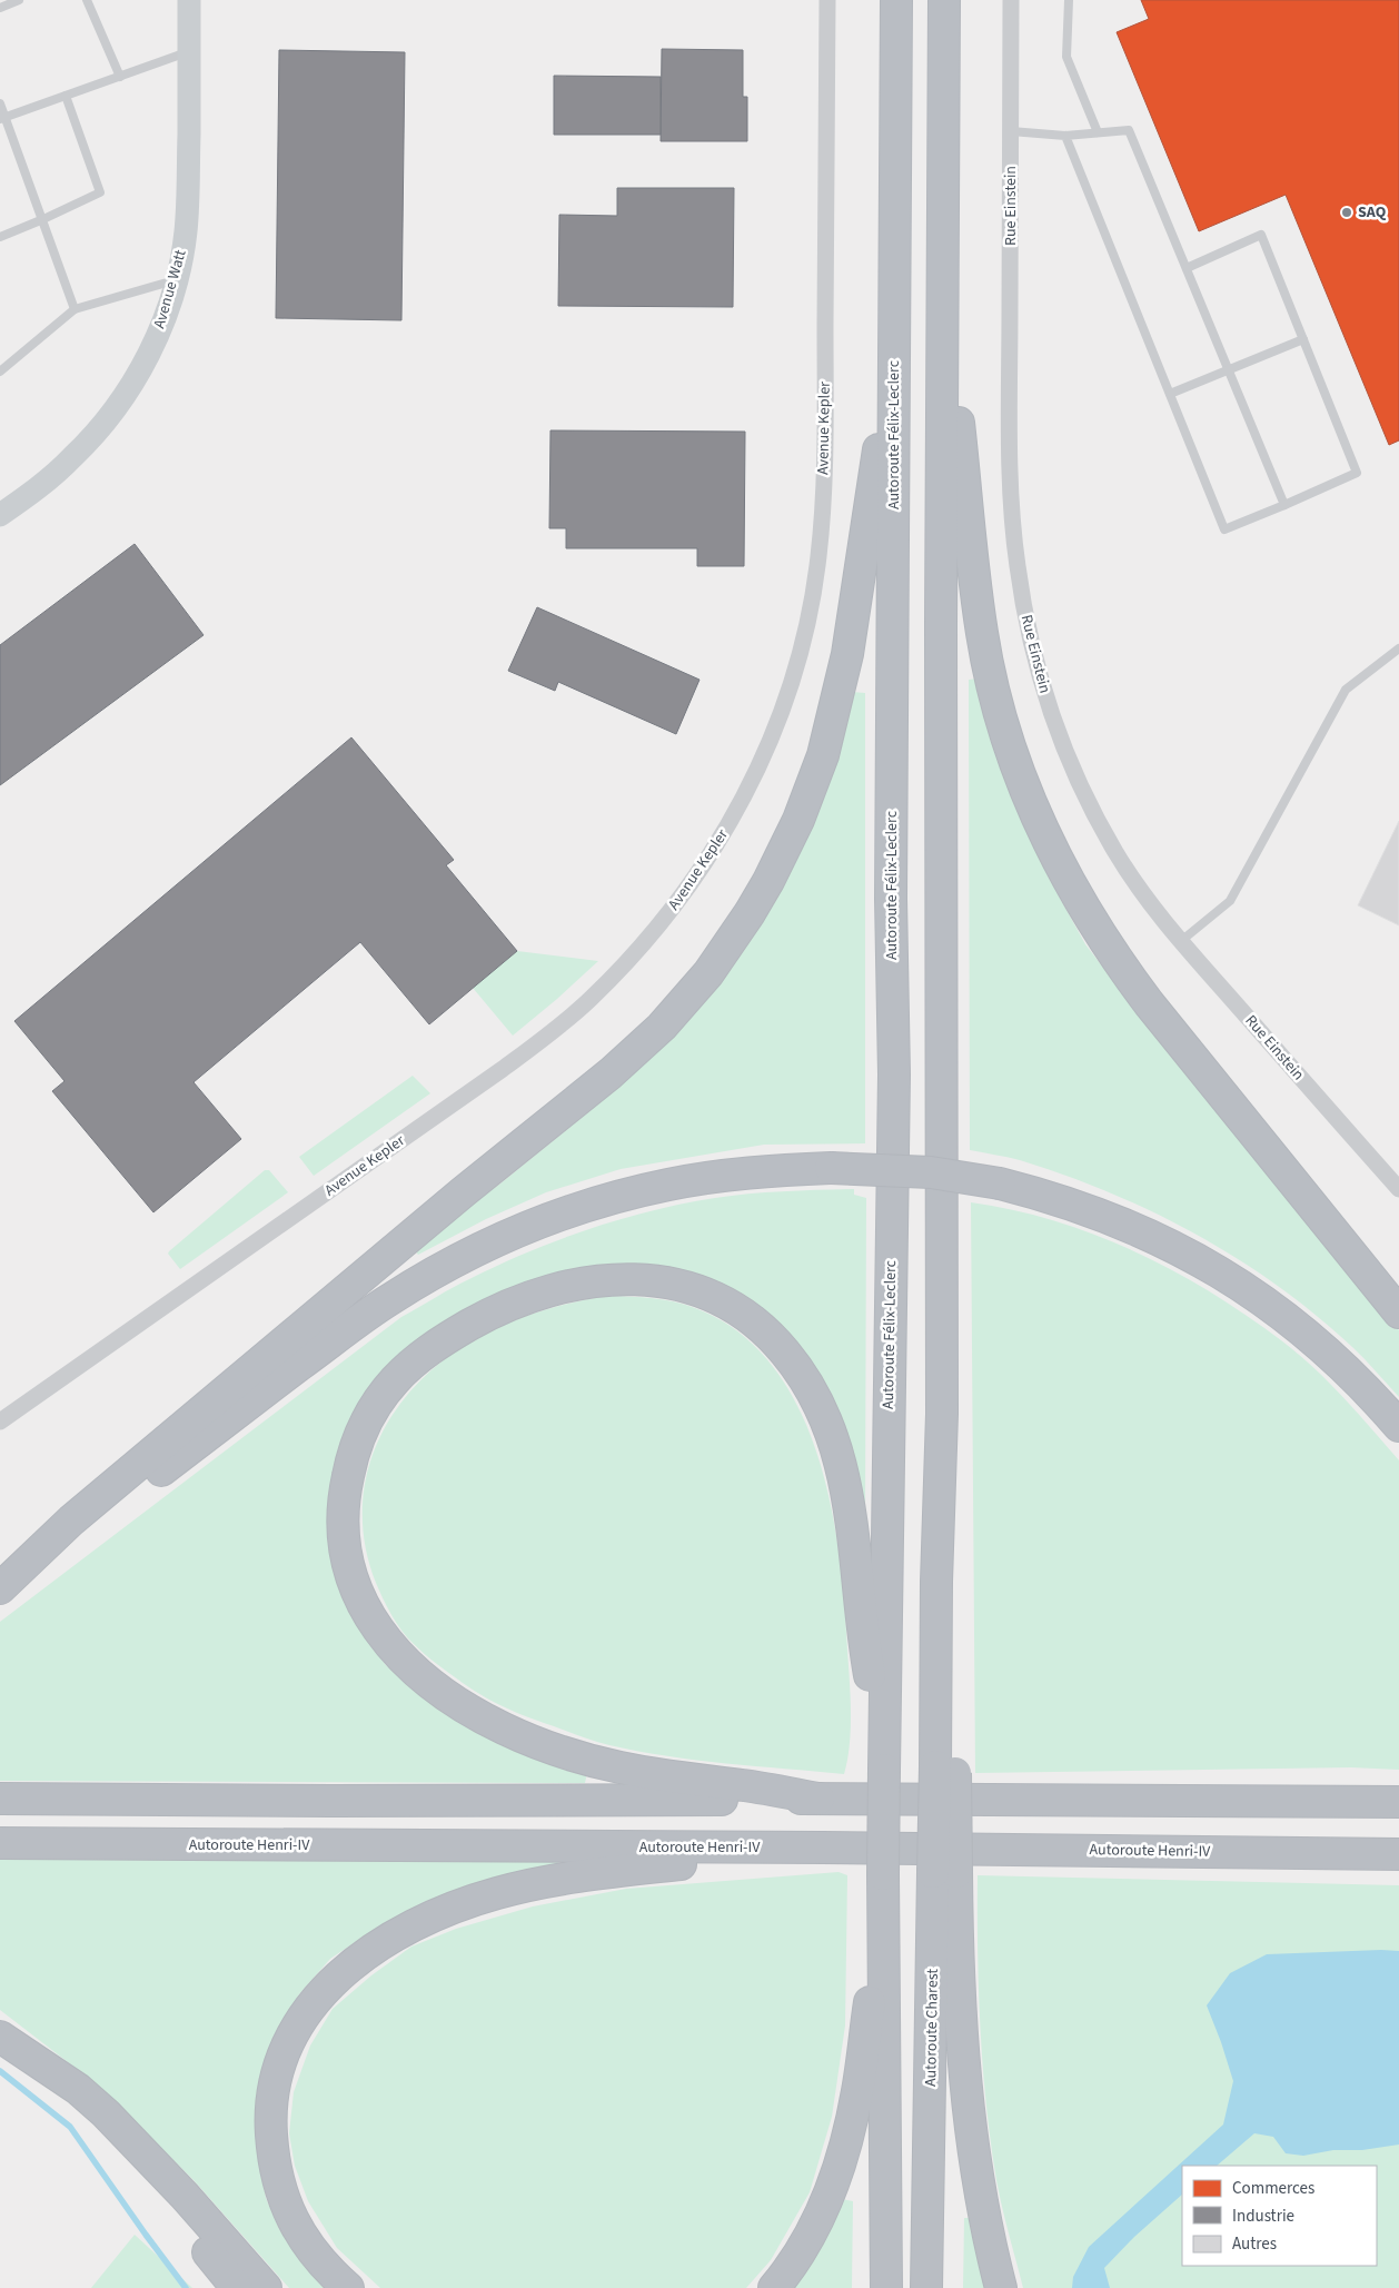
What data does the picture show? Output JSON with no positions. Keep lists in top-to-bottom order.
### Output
{
  "streets": {
    "highway": ["Autoroute Félix-Leclerc", "Autoroute Henri-IV", "Autoroute Charest"],
    "street": ["Rue Einstein", "Avenue Watt", "Avenue Kepler"]
  },
  "places": ["SAQ"],
  "legend": ["Commerces", "Industrie", "Autres"]
}
